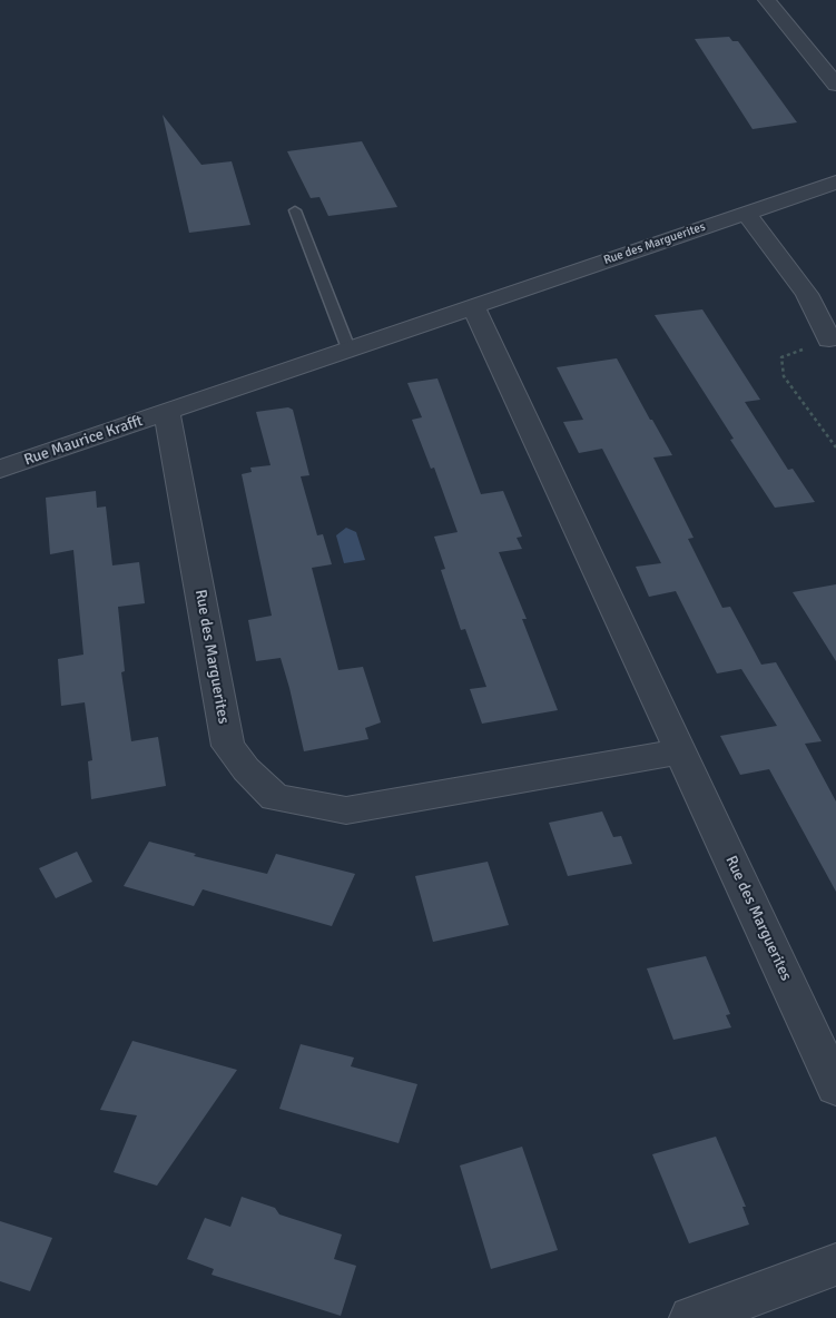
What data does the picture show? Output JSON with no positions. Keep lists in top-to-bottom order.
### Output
{
  "streets": {
    "street": ["Rue des Marguerites", "Rue Maurice Krafft"]
  },
  "crossings": [
    ["Rue des Marguerites", "Rue Maurice Krafft"]
  ]
}
